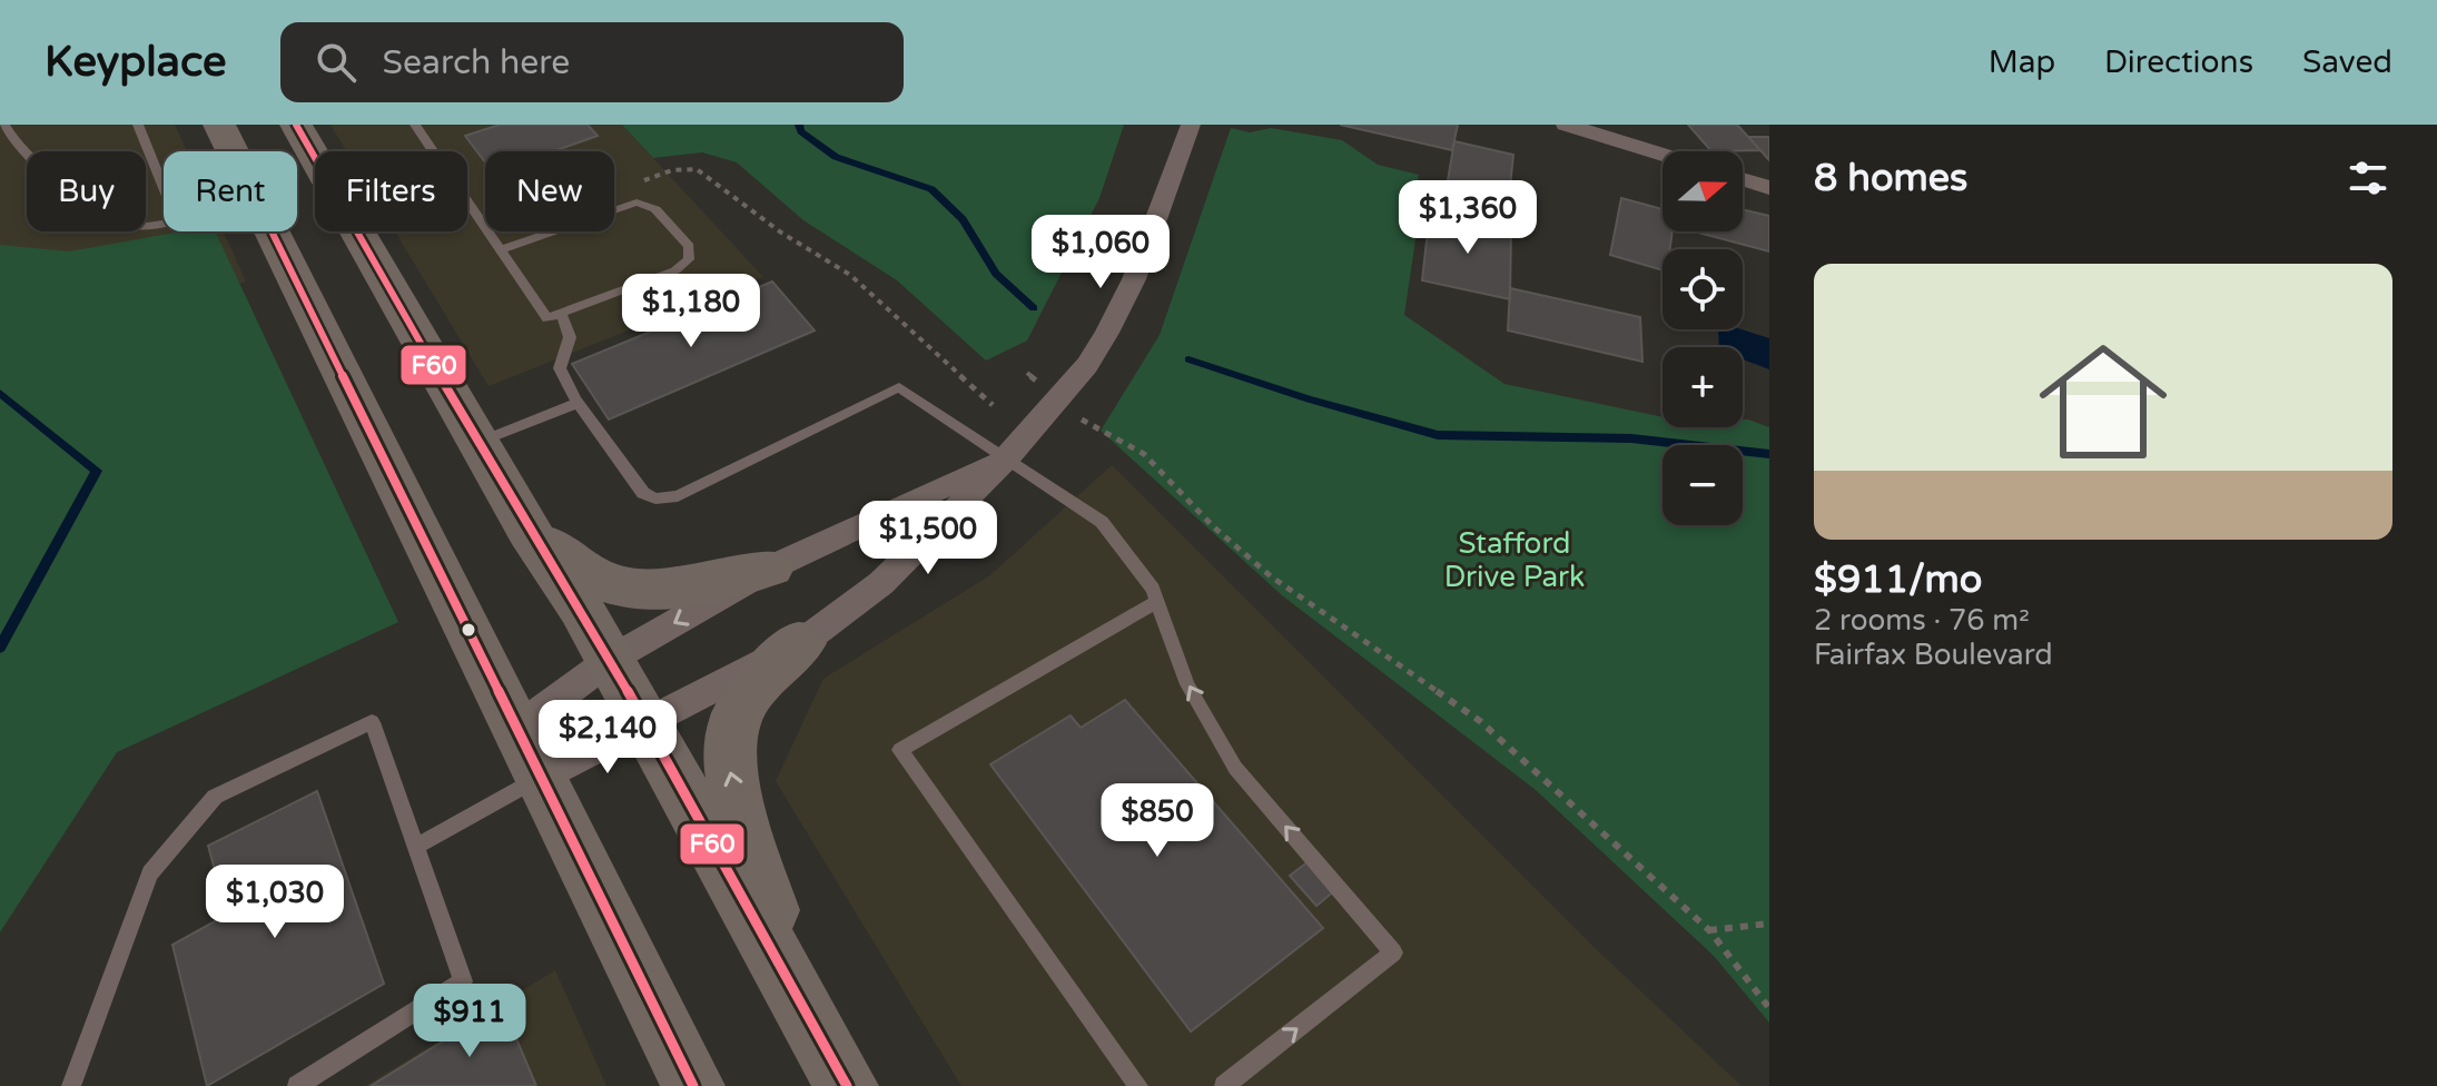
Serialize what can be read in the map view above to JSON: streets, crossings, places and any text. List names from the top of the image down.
{
  "parks": ["Stafford Drive Park"],
  "lines": ["transit line F60"],
  "north": "right",
  "page": {
    "header": "Keyplace",
    "search": "Search here",
    "nav": ["Map", "Directions", "Saved"],
    "heading": "8 homes",
    "map_buttons": ["+", "−"],
    "chip": [
      "Buy",
      "Rent",
      "Filters",
      "New"
    ],
    "price": [
      "$1,360",
      "$1,060",
      "$1,180",
      "$1,500",
      "$2,140",
      "$850",
      "$1,030",
      "$911"
    ],
    "list": [
      {
        "name": "$911/mo",
        "note": "2 rooms · 76 m² · Fairfax Boulevard"
      }
    ]
  }
}
